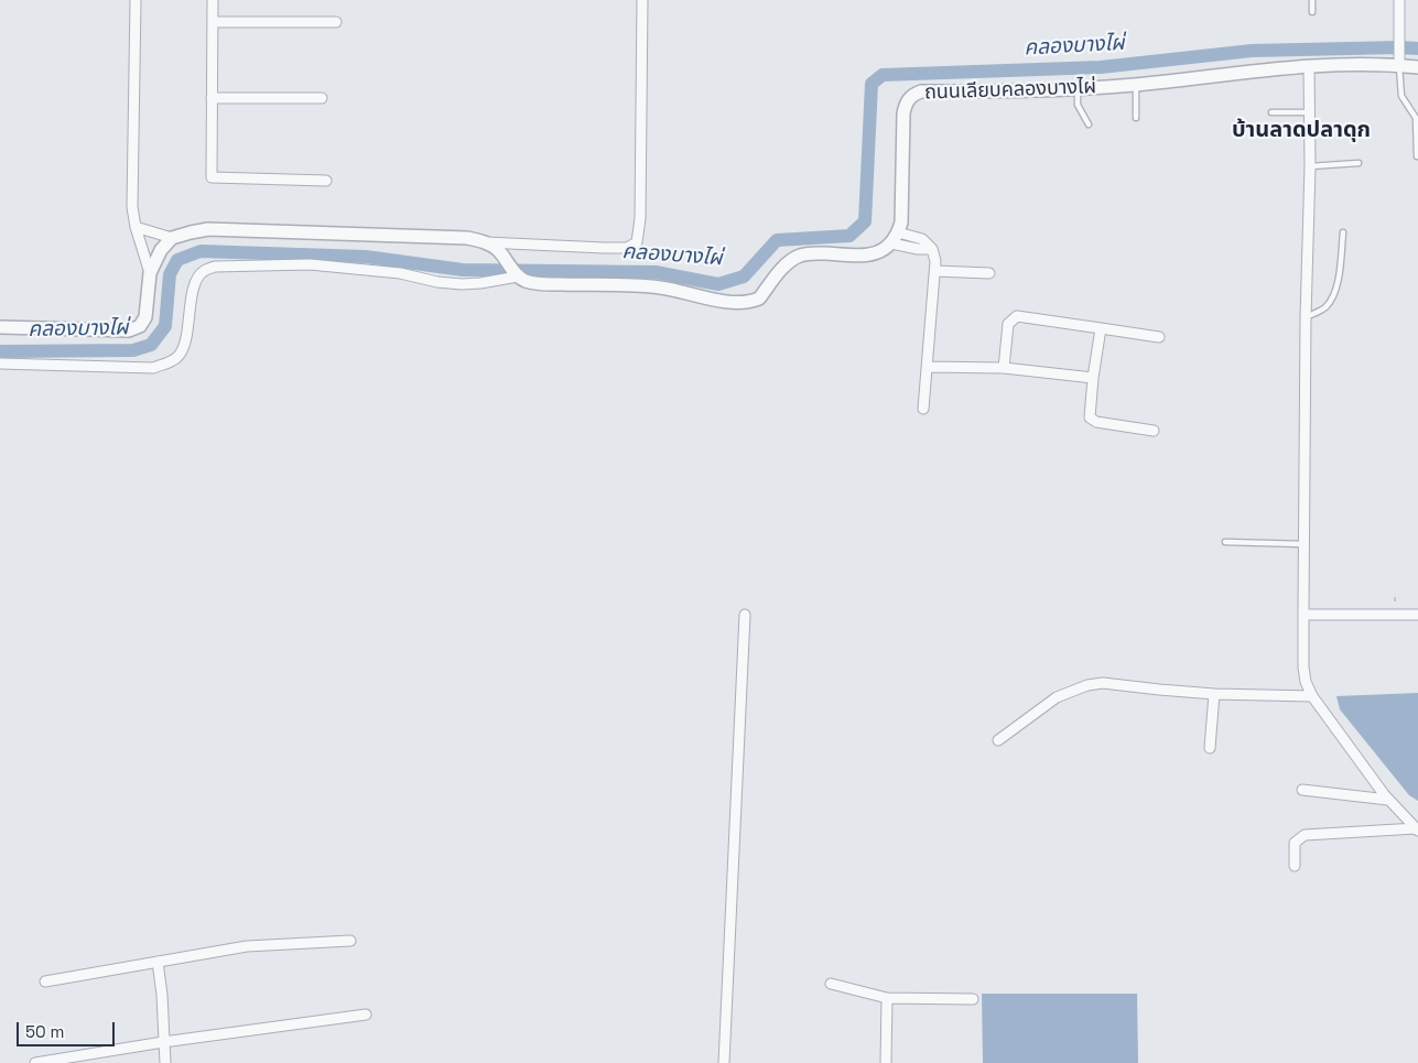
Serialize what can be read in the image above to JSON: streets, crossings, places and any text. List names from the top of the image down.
{
  "streets": {
    "street": ["ถนนเลียบคลองบางไผ่"]
  },
  "districts": ["บ้านลาดปลาดุก"],
  "water": ["คลองบางไผ่"],
  "scale_bar": "50 m"
}
